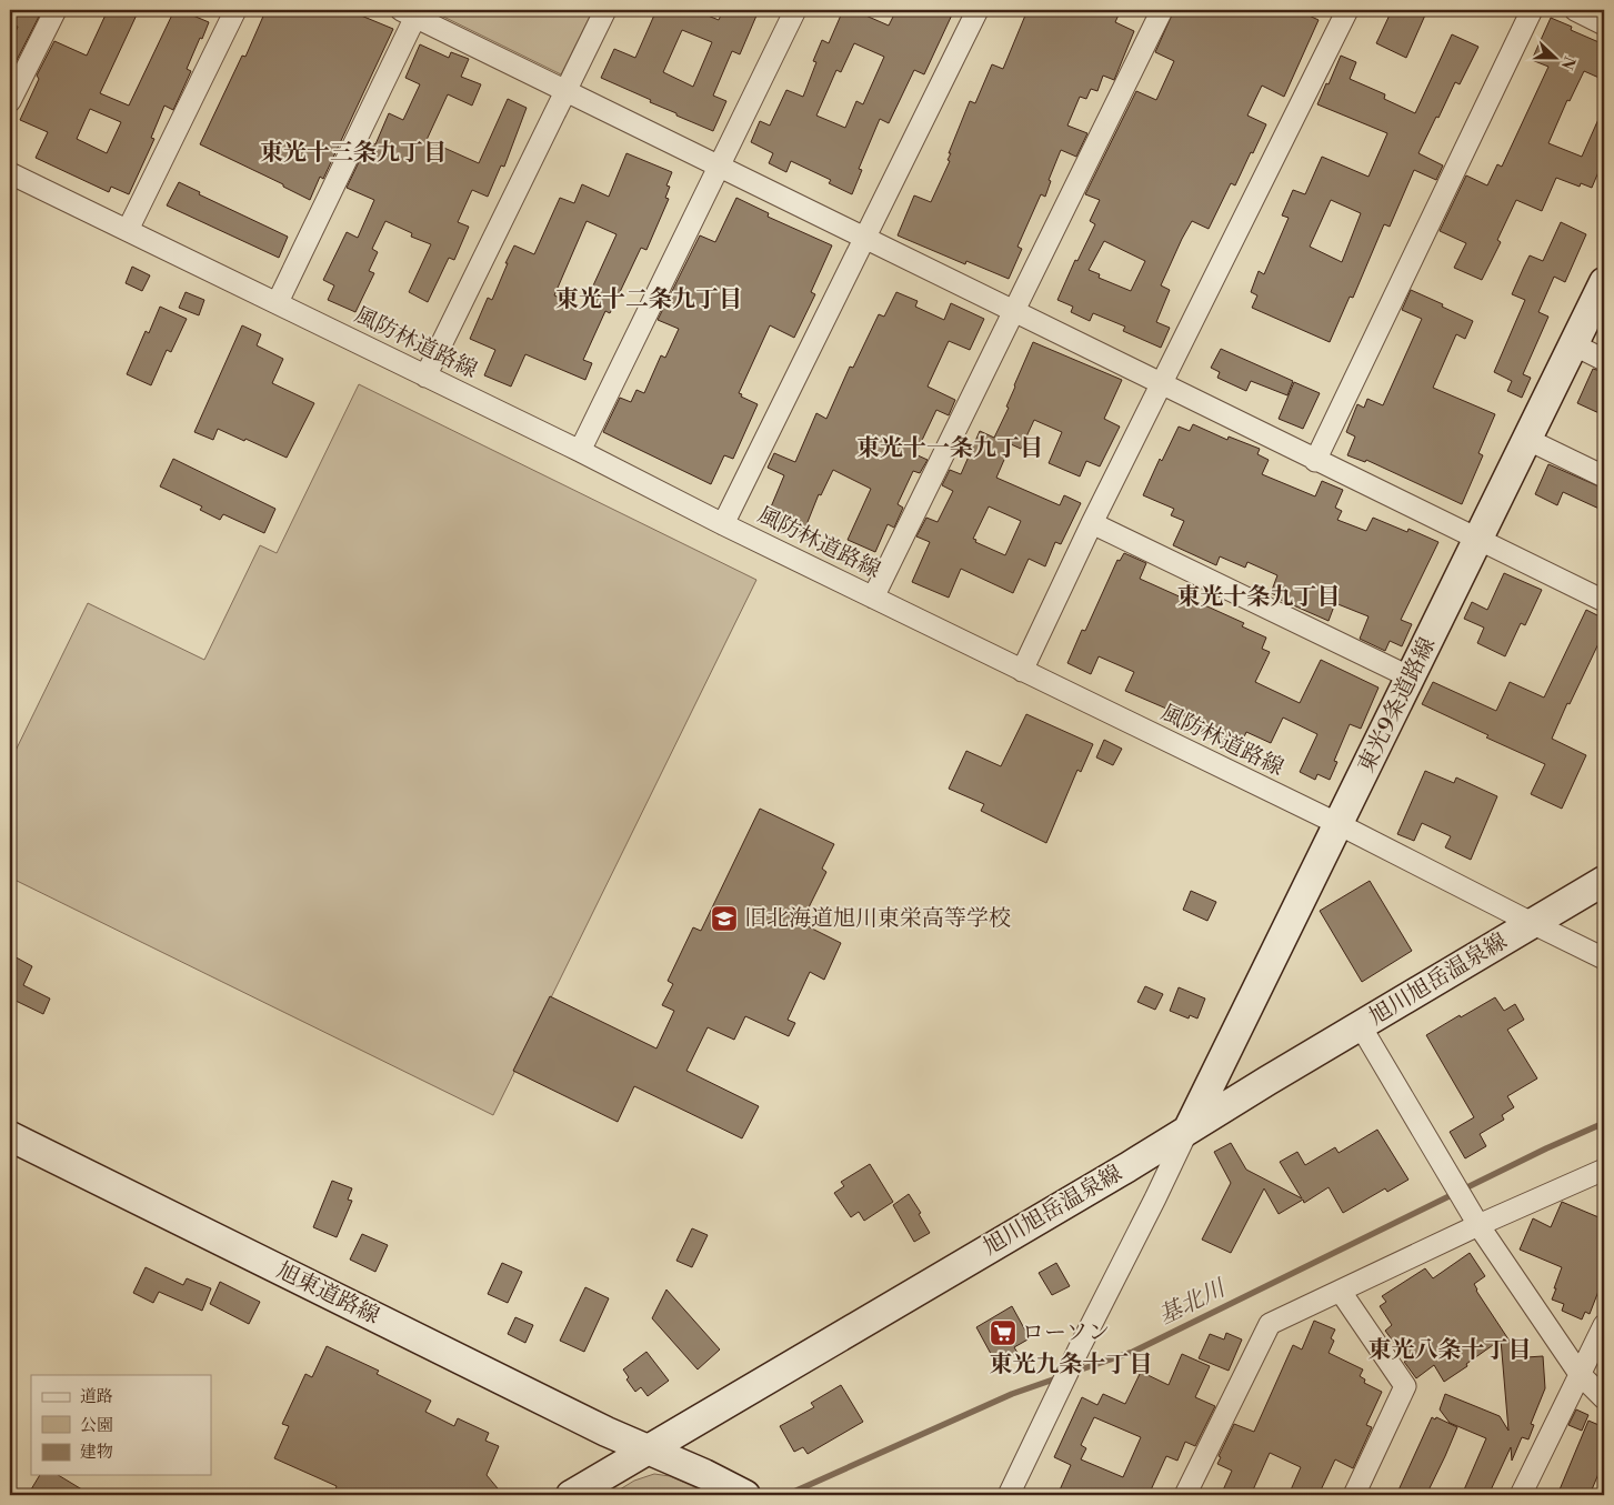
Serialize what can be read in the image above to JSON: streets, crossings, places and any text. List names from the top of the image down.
{
  "streets": {
    "street": [
      "風防林道路線",
      "東光9条道路線",
      "旭川旭岳温泉線",
      "旭東道路線"
    ]
  },
  "crossings": [
    ["風防林道路線", "東光9条道路線"],
    ["風防林道路線", "旭川旭岳温泉線"],
    ["東光9条道路線", "旭川旭岳温泉線"],
    ["旭川旭岳温泉線", "旭東道路線"]
  ],
  "districts": [
    "東光十三条九丁目",
    "東光十二条九丁目",
    "東光十一条九丁目",
    "東光十条九丁目",
    "東光八条十丁目",
    "東光九条十丁目"
  ],
  "water": ["基北川"],
  "places": {
    "school or university": ["旧北海道旭川東栄高等学校"],
    "supermarket": ["ローソン"]
  },
  "legend": ["道路", "公園", "建物"],
  "north": "right"
}
